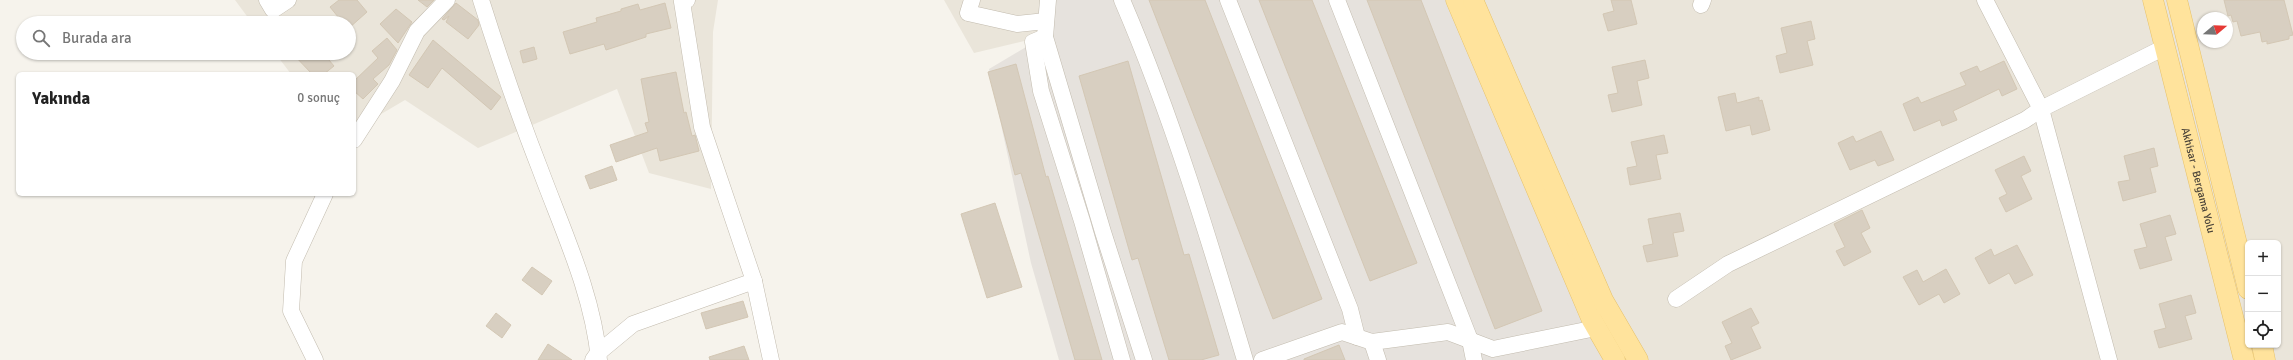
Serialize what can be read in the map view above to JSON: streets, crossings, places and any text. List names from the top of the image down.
{
  "streets": {
    "main road": ["Akhisar - Bergama Yolu"]
  },
  "north": "right",
  "page": {
    "search": "Burada ara",
    "heading": ["Yakında", "0 sonuç"],
    "map_buttons": ["+", "−"]
  }
}
